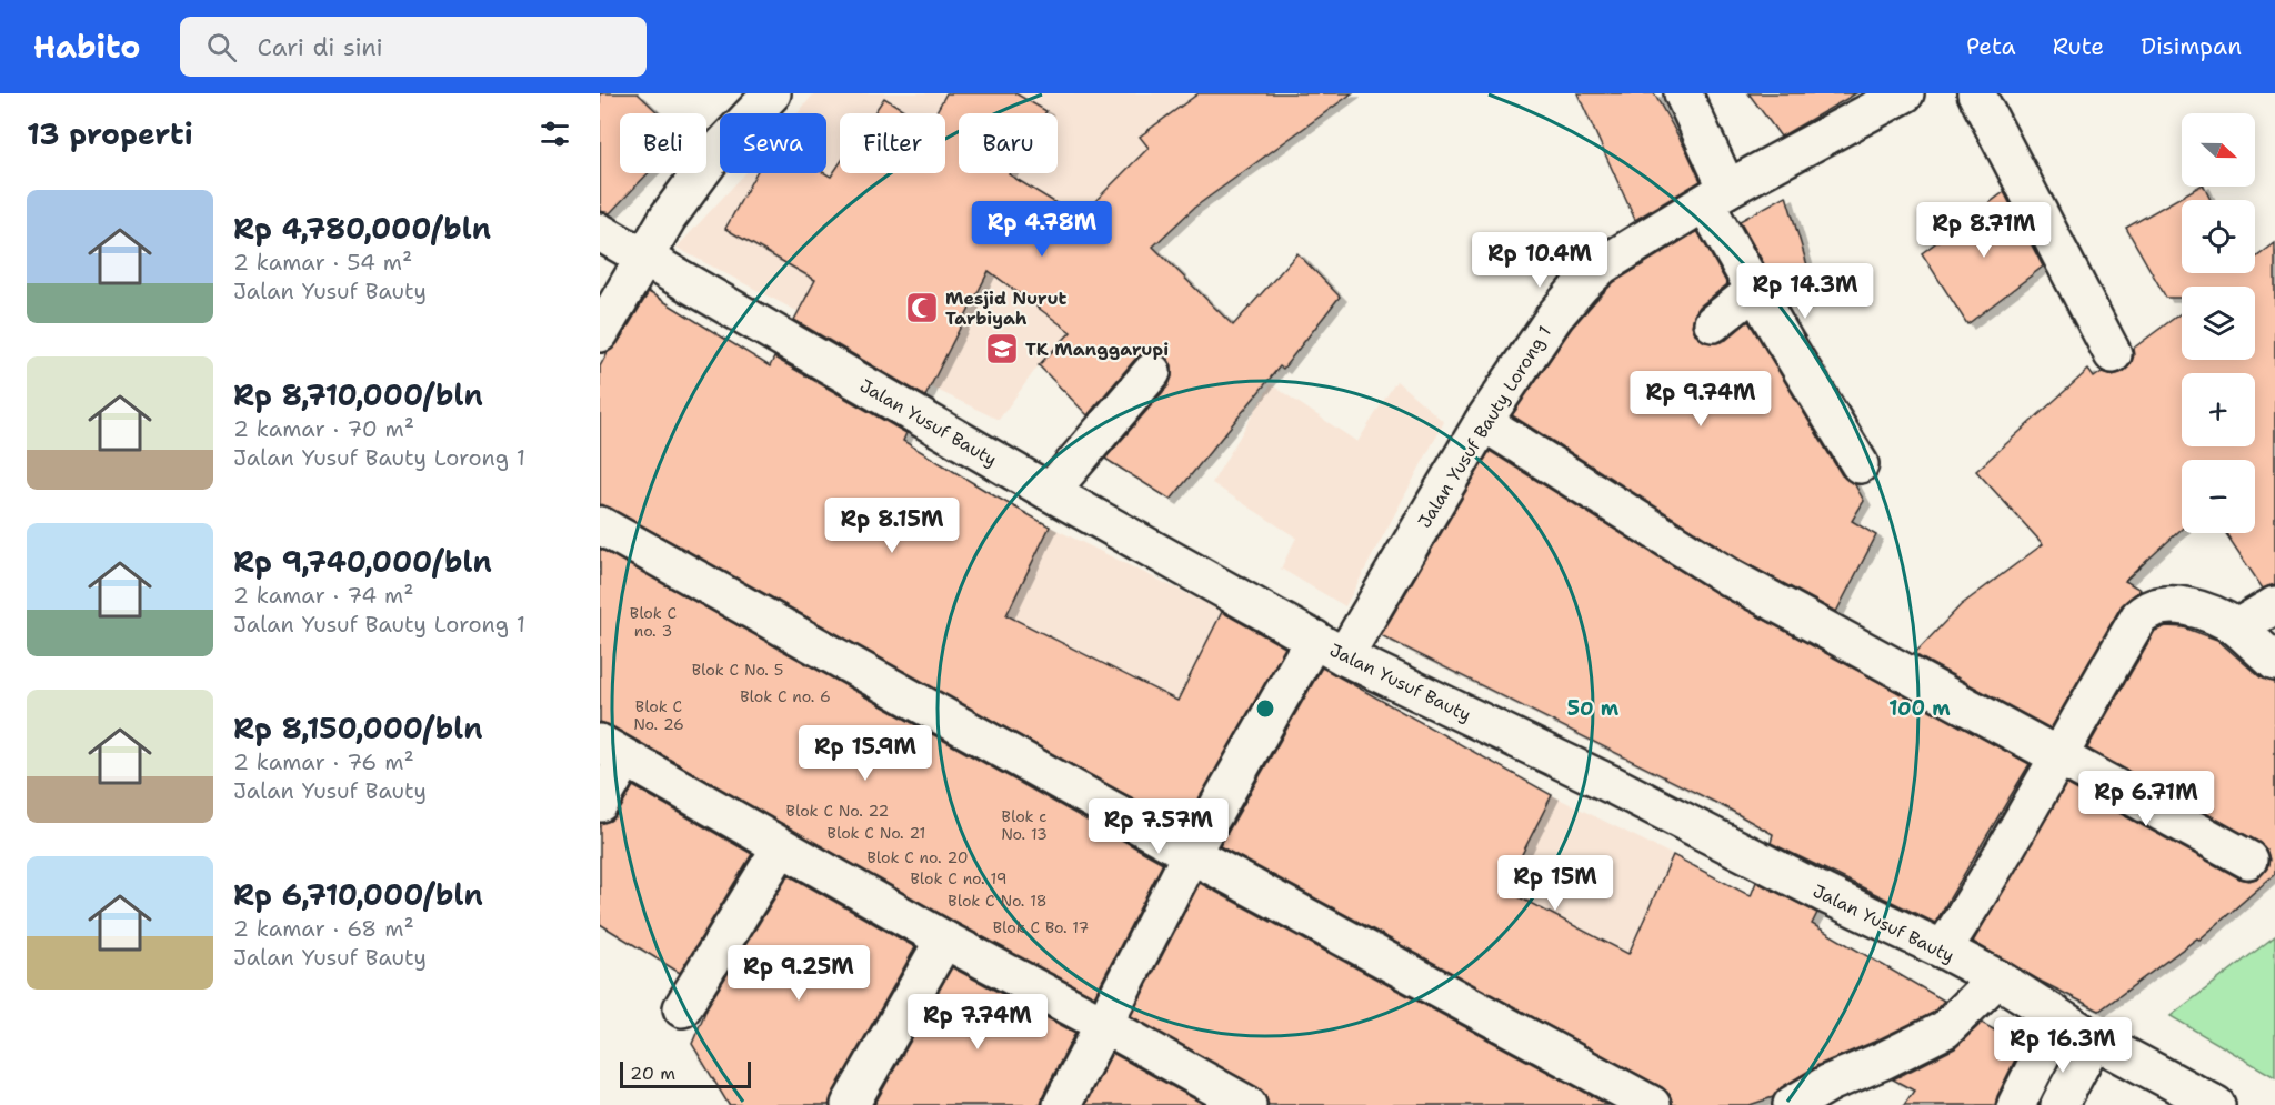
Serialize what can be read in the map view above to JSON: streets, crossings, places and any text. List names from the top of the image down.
{
  "streets": {
    "street": ["Jalan Yusuf Bauty", "Jalan Yusuf Bauty Lorong 1"]
  },
  "crossings": [
    ["Jalan Yusuf Bauty", "Jalan Yusuf Bauty Lorong 1"]
  ],
  "places": {
    "mosque": ["Mesjid Nurut Tarbiyah"],
    "school or university": ["TK Manggarupi"]
  },
  "house_numbers": [
    "Blok C no. 3",
    "Blok C No. 5",
    "Blok C no. 6",
    "Blok C No. 26",
    "Blok C No. 22",
    "Blok c No. 13",
    "Blok C No. 21",
    "Blok C no. 20",
    "Blok C no. 19",
    "Blok C No. 18",
    "Blok C Bo. 17"
  ],
  "scale_bar": "20 m",
  "north": "right",
  "page": {
    "header": "Habito",
    "search": "Cari di sini",
    "nav": ["Peta", "Rute", "Disimpan"],
    "heading": "13 properti",
    "map_buttons": ["+", "−"],
    "chip": [
      "Beli",
      "Sewa",
      "Filter",
      "Baru"
    ],
    "list": [
      {
        "name": "Rp 4,780,000/bln",
        "note": "2 kamar · 54 m² · Jalan Yusuf Bauty"
      },
      {
        "name": "Rp 8,710,000/bln",
        "note": "2 kamar · 70 m² · Jalan Yusuf Bauty Lorong 1"
      },
      {
        "name": "Rp 9,740,000/bln",
        "note": "2 kamar · 74 m² · Jalan Yusuf Bauty Lorong 1"
      },
      {
        "name": "Rp 8,150,000/bln",
        "note": "2 kamar · 76 m² · Jalan Yusuf Bauty"
      },
      {
        "name": "Rp 6,710,000/bln",
        "note": "2 kamar · 68 m² · Jalan Yusuf Bauty"
      }
    ],
    "price": [
      "Rp 4.78M",
      "Rp 8.71M",
      "Rp 10.4M",
      "Rp 14.3M",
      "Rp 9.74M",
      "Rp 8.15M",
      "Rp 15.9M",
      "Rp 6.71M",
      "Rp 7.57M",
      "Rp 15M",
      "Rp 9.25M",
      "Rp 7.74M",
      "Rp 16.3M"
    ],
    "scale": "20 m"
  },
  "rings": ["50 m", "100 m"]
}
